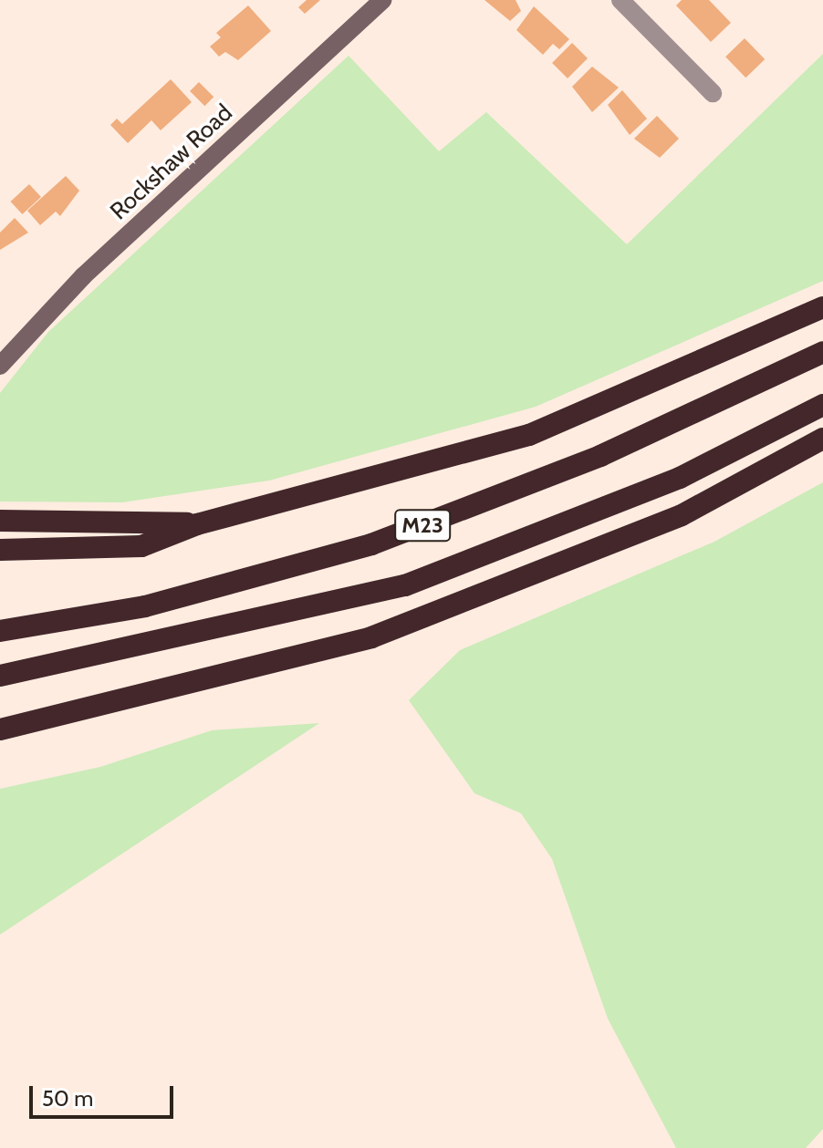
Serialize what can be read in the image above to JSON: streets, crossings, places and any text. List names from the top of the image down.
{
  "streets": {
    "highway": ["M23"],
    "street": ["Rockshaw Road"]
  },
  "scale_bar": "50 m"
}
